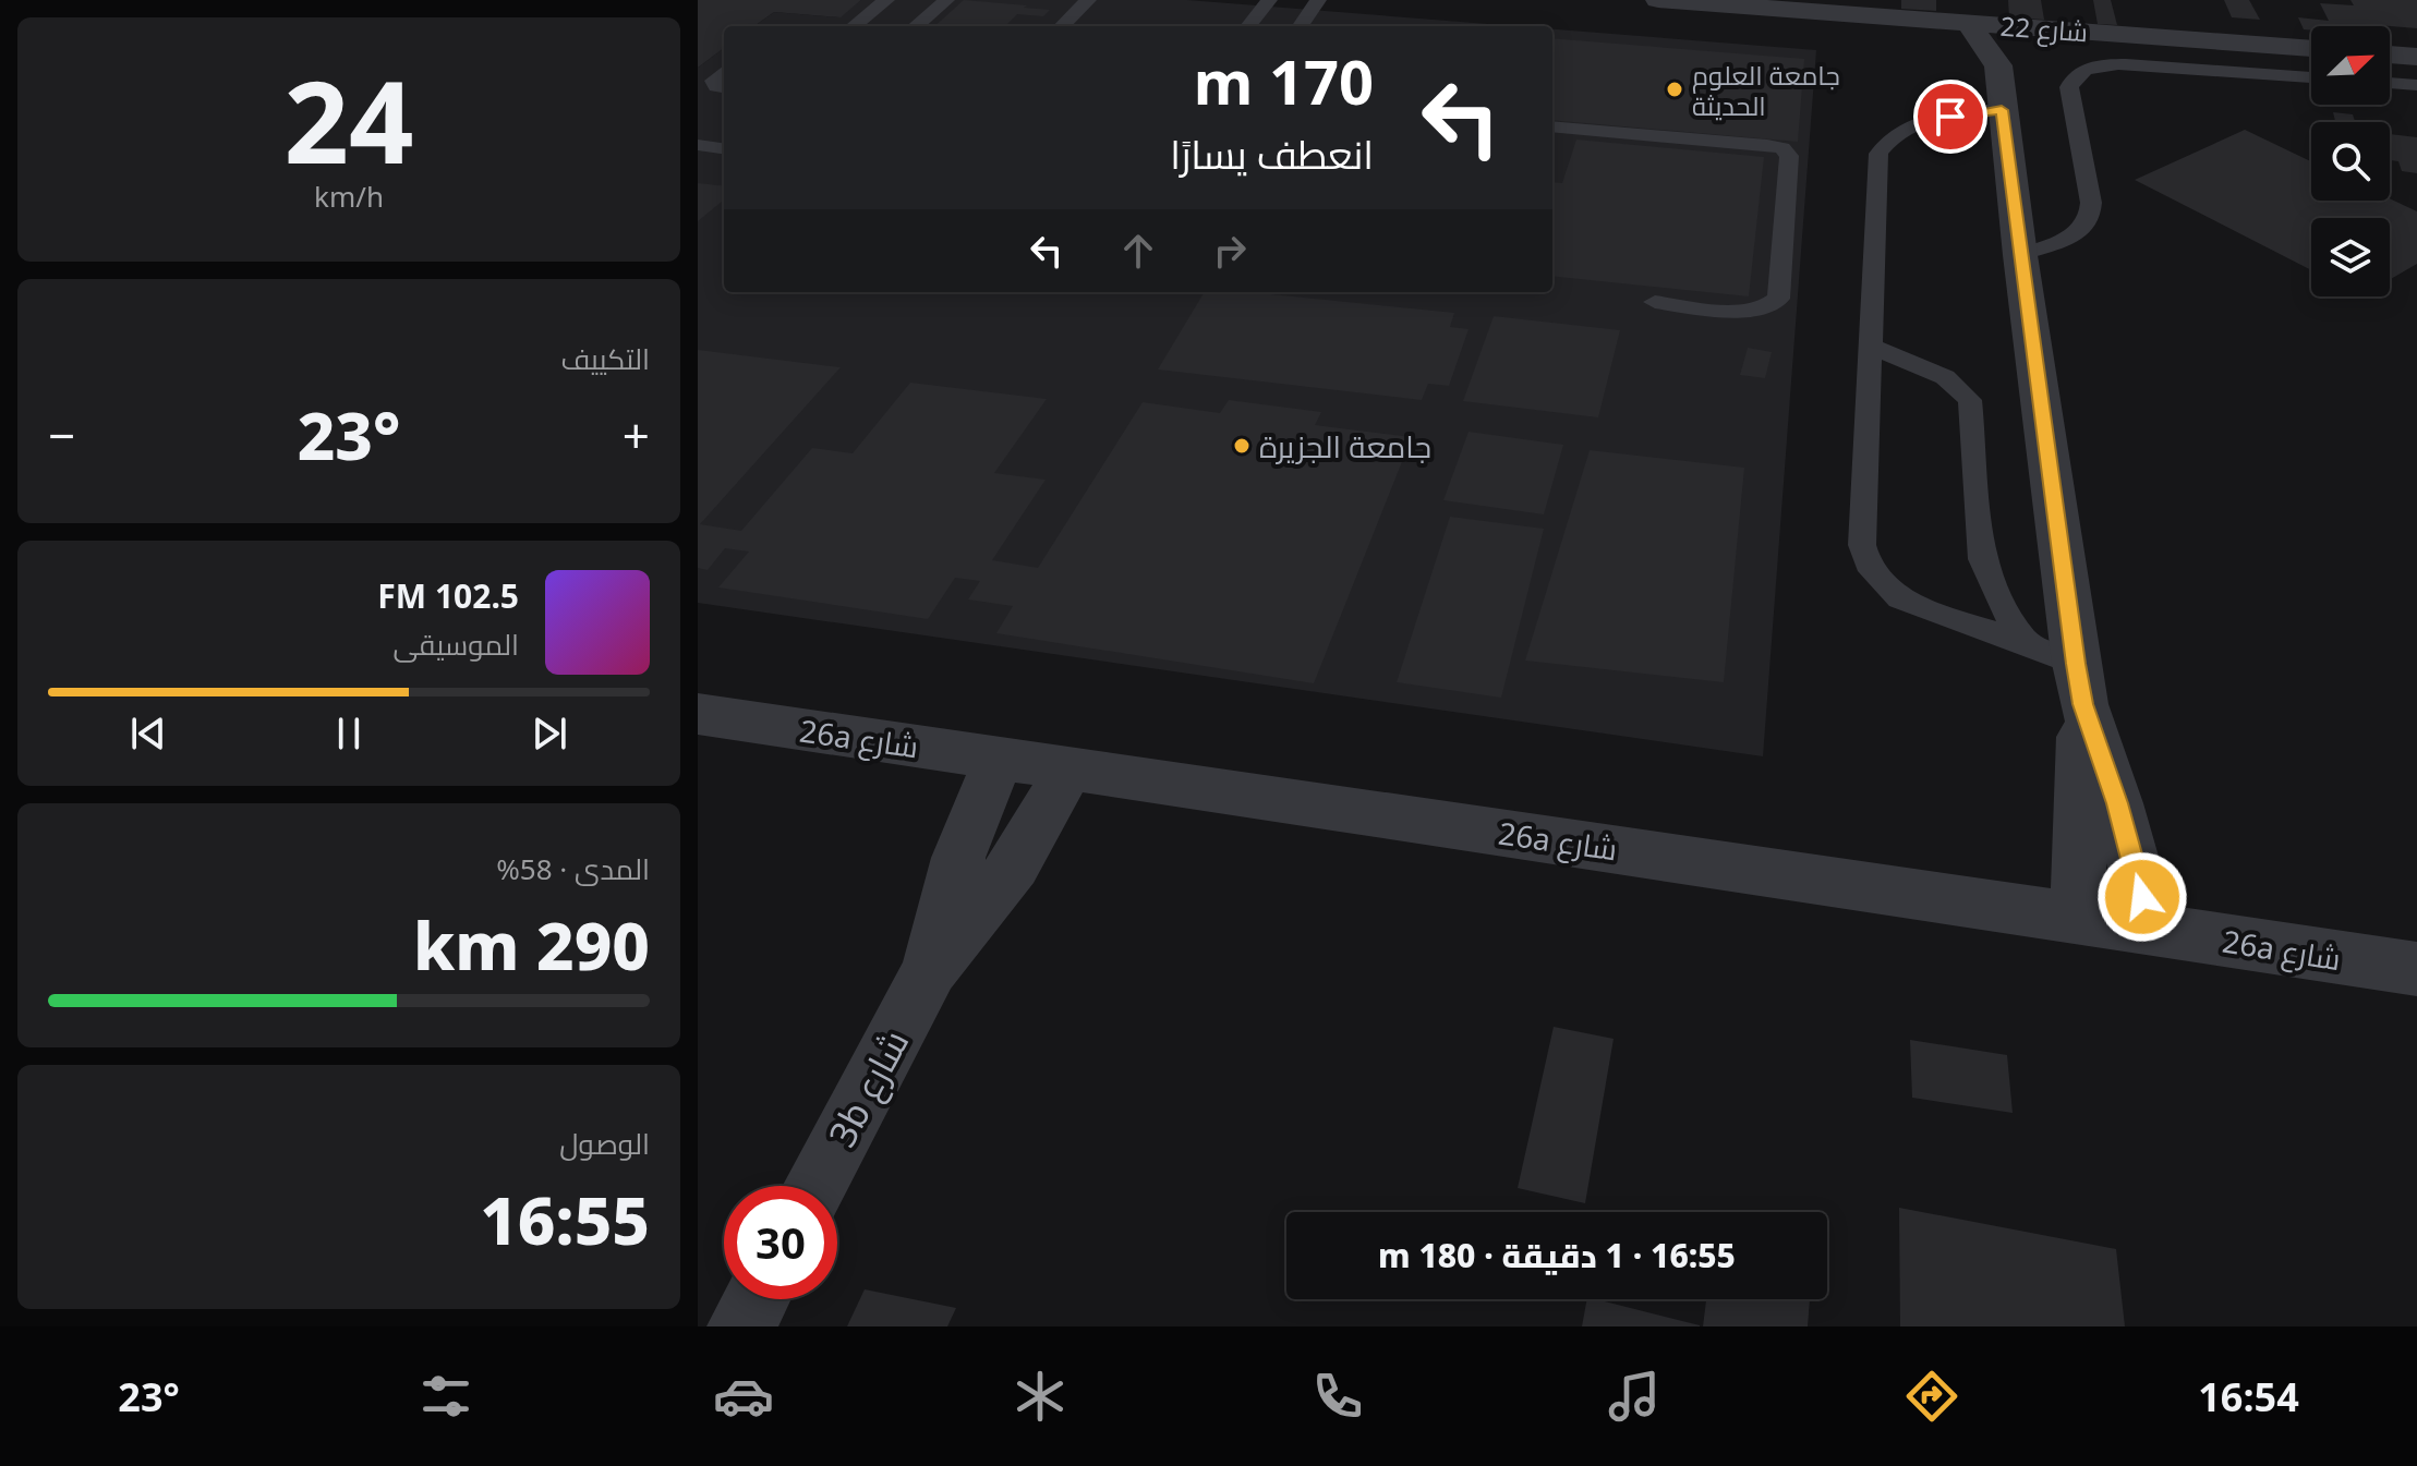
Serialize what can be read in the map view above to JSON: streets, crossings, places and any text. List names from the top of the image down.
{
  "streets": {
    "street": ["شارع 22", "26a شارع", "3b شارع"]
  },
  "crossings": [
    ["26a شارع", "3b شارع"]
  ],
  "places": ["جامعة العلوم الحديثة", "جامعة الجزيرة"],
  "north": "top right",
  "page": {
    "tile": [
      ["24", "km/h"],
      "التكييف",
      ["المدى · 58%", "290 km"],
      ["الوصول", "16:55"]
    ],
    "turn": ["170 m", "انعطف يسارًا"],
    "heat": ["−", "23°", "+"],
    "song": ["102.5 FM", "الموسيقى"],
    "limit": "30",
    "trip": "16:55 · 1 دقيقة · 180 m",
    "tabs": ["16:54", "23°"]
  }
}
